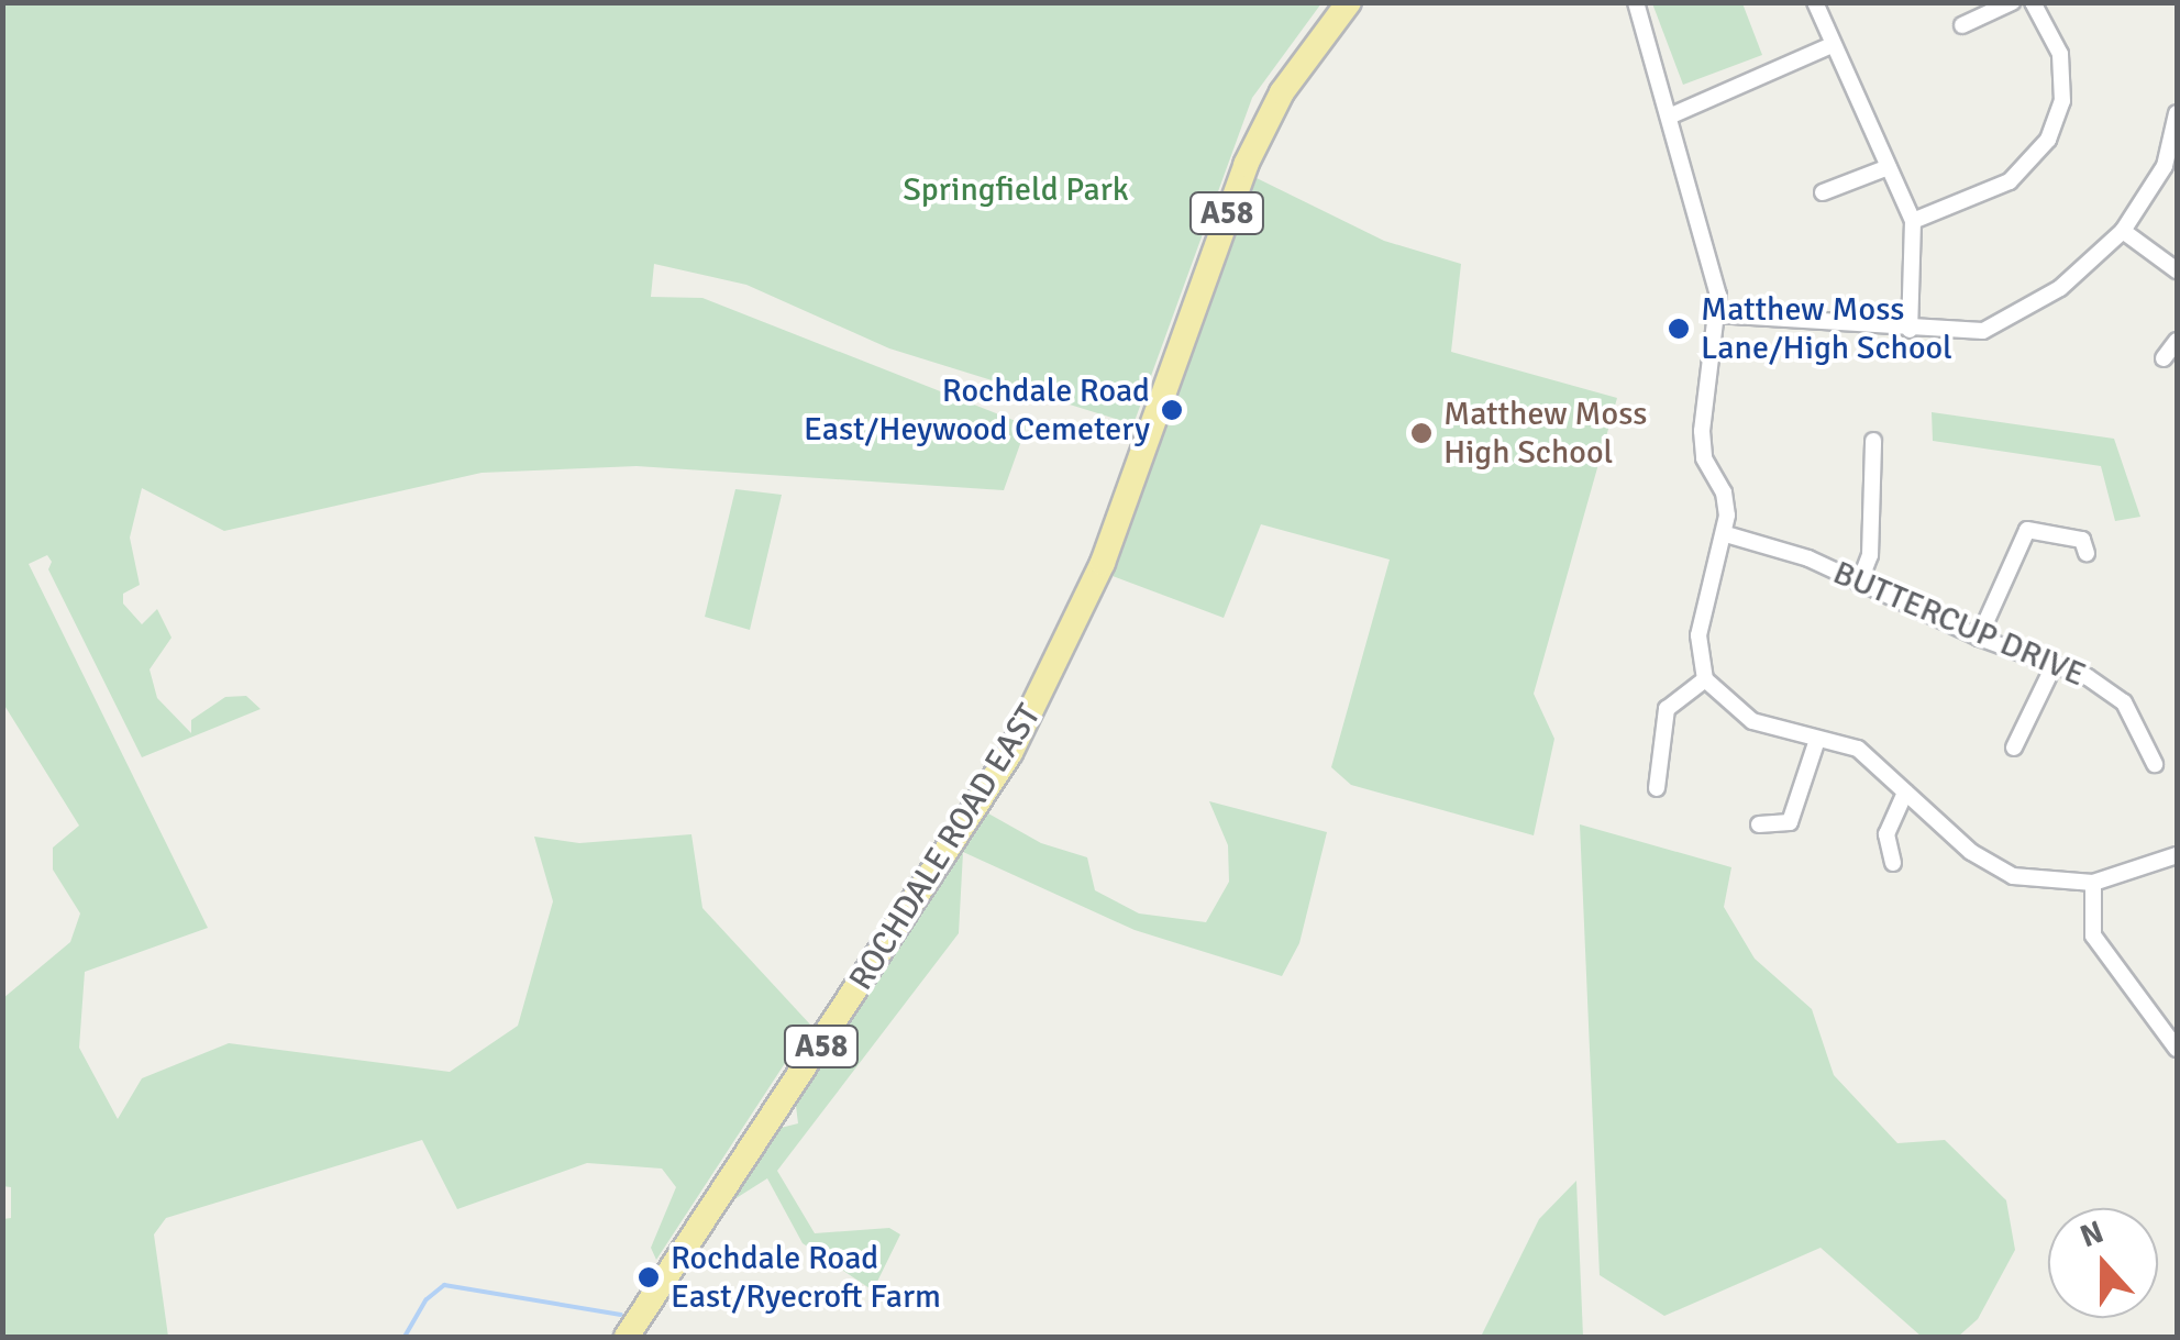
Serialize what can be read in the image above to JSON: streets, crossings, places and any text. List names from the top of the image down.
{
  "streets": {
    "highway": ["A58", "ROCHDALE ROAD EAST"],
    "street": ["BUTTERCUP DRIVE"]
  },
  "parks": ["Springfield Park"],
  "places": [
    "Matthew Moss Lane/High School",
    "Rochdale Road East/Heywood Cemetery",
    "Matthew Moss High School",
    "Rochdale Road East/Ryecroft Farm"
  ],
  "north": "top"
}
